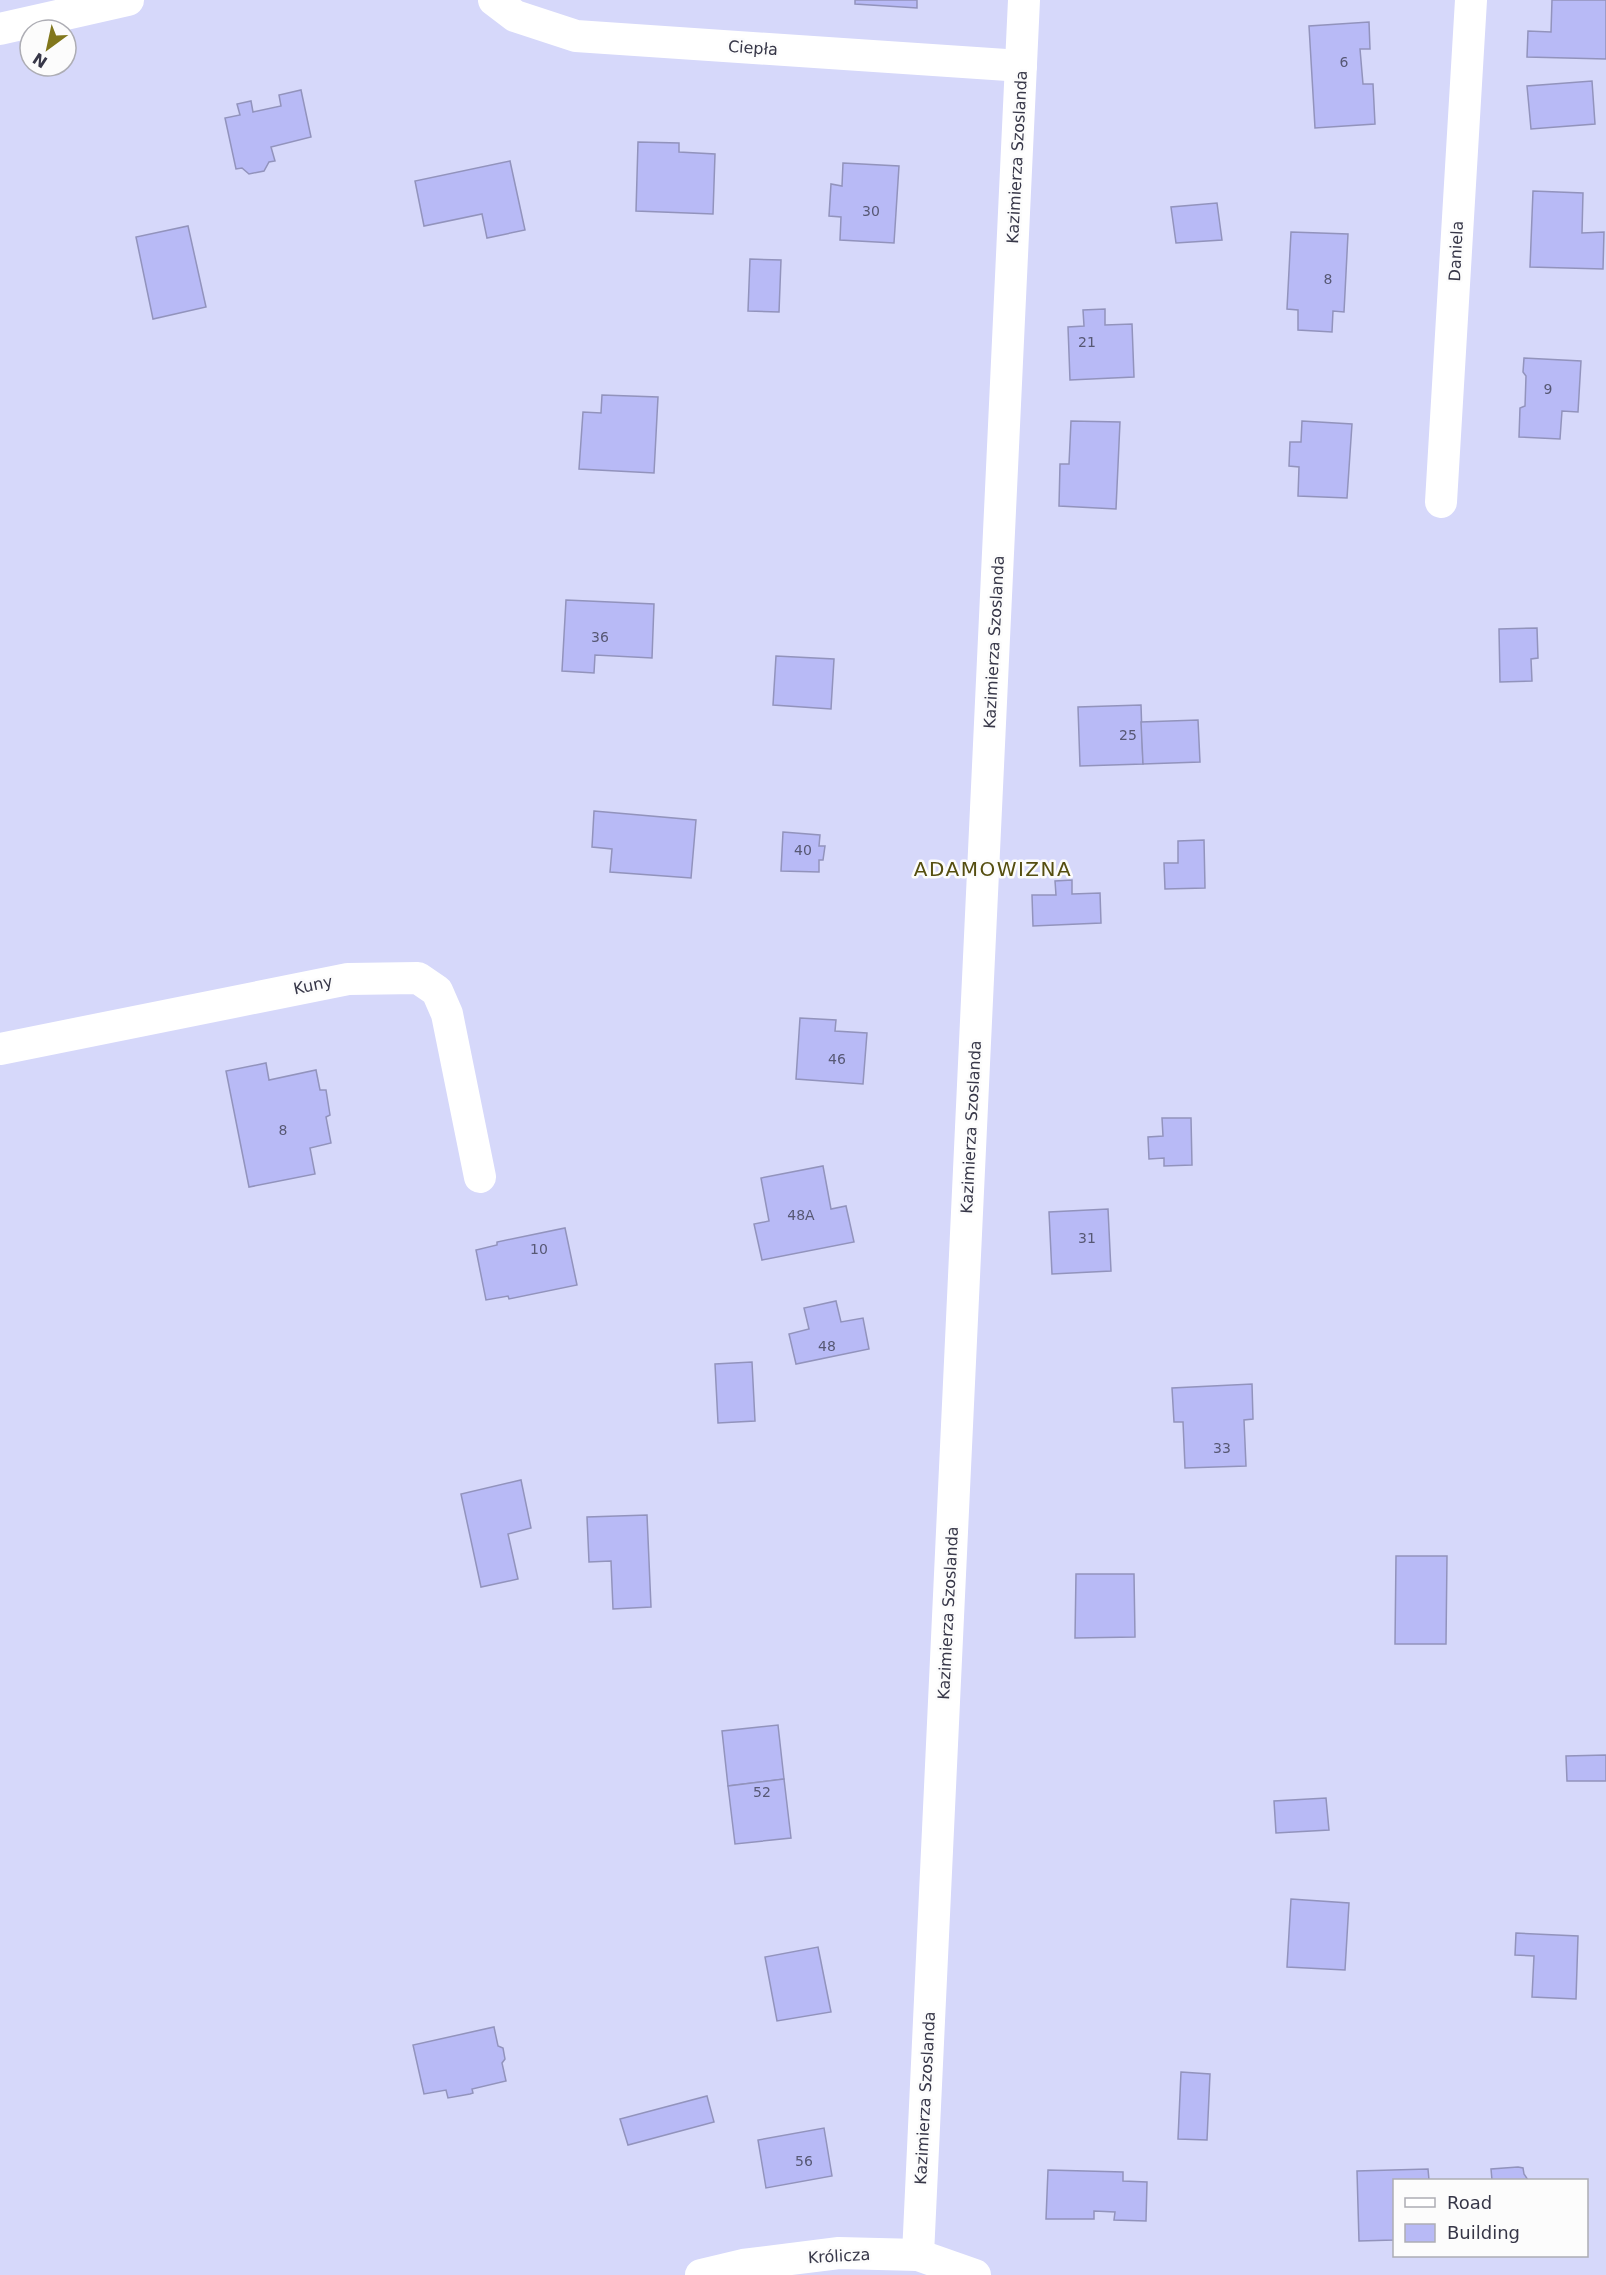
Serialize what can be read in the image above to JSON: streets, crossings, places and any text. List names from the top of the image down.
{
  "streets": {
    "street": [
      "Ciepła",
      "Kazimierza Szoslanda",
      "Daniela",
      "Kuny",
      "Królicza"
    ]
  },
  "crossings": [
    ["Ciepła", "Kazimierza Szoslanda"],
    ["Kazimierza Szoslanda", "Królicza"]
  ],
  "districts": ["ADAMOWIZNA"],
  "house_numbers": [
    "6",
    "30",
    "8",
    "21",
    "9",
    "36",
    "25",
    "40",
    "46",
    "8",
    "48A",
    "31",
    "10",
    "48",
    "33",
    "52",
    "56"
  ],
  "legend": ["Road", "Building"],
  "north": "bottom left"
}
